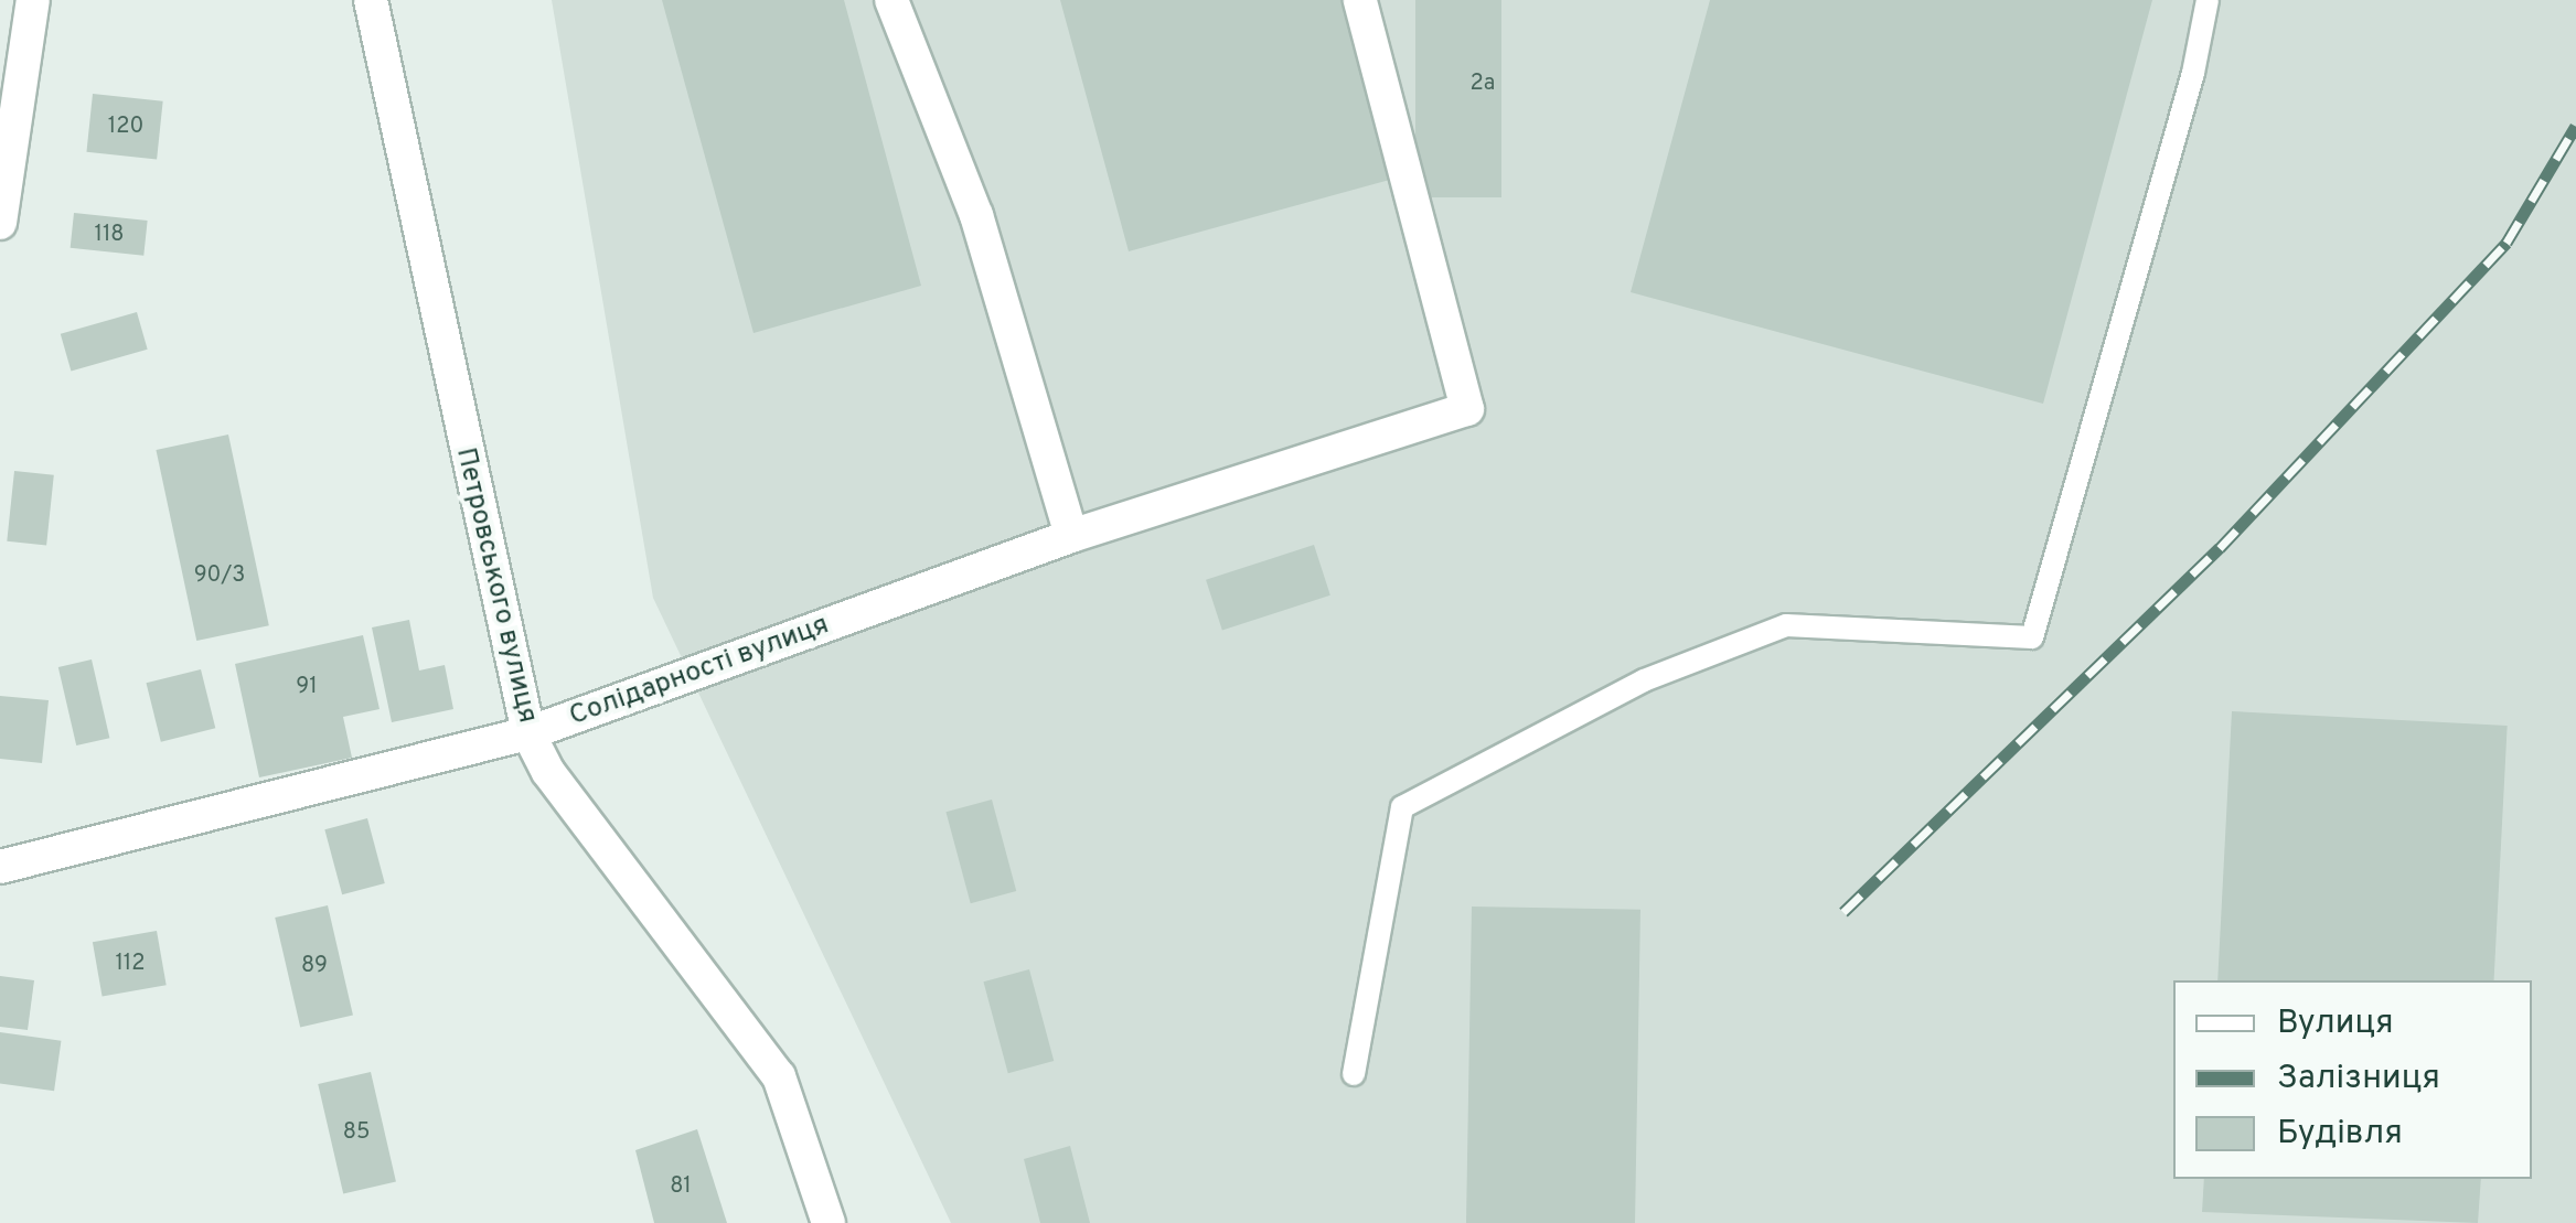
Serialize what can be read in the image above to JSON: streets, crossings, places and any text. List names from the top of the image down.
{
  "streets": {
    "street": ["Петровського вулиця", "Солідарності вулиця"]
  },
  "crossings": [
    ["Петровського вулиця", "Солідарності вулиця"]
  ],
  "house_numbers": [
    "2а",
    "120",
    "118",
    "90/3",
    "91",
    "112",
    "89",
    "85",
    "81"
  ],
  "legend": ["Вулиця", "Залізниця", "Будівля"]
}
